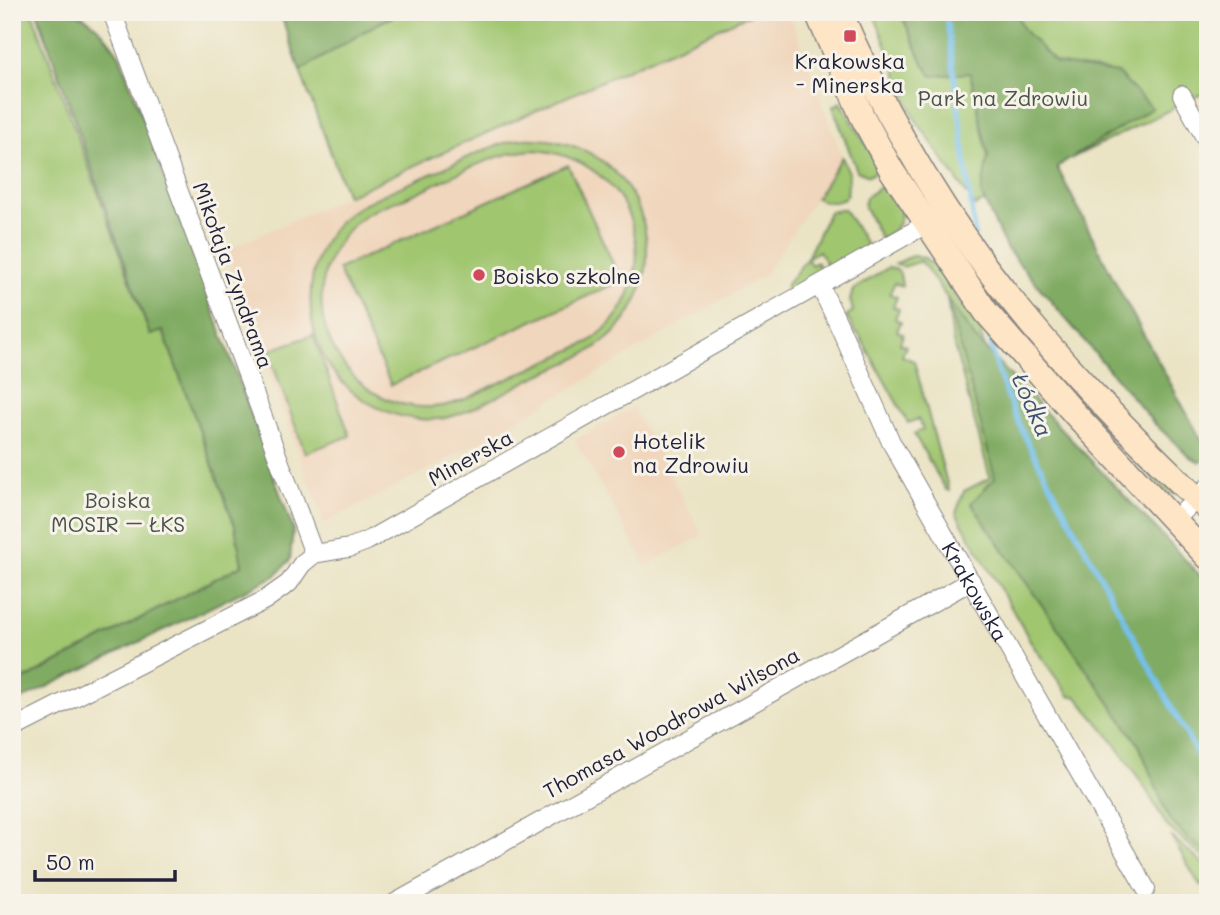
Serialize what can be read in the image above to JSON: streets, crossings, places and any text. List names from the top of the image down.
{
  "streets": {
    "street": [
      "Mikołaja Zyndrama",
      "Minerska",
      "Krakowska",
      "Thomasa Woodrowa Wilsona"
    ]
  },
  "crossings": [
    ["Mikołaja Zyndrama", "Minerska"],
    ["Minerska", "Krakowska"],
    ["Krakowska", "Thomasa Woodrowa Wilsona"]
  ],
  "water": ["Łódka"],
  "parks": ["Park na Zdrowiu", "Boiska MOSIR – ŁKS"],
  "places": {
    "transit": ["Krakowska - Minerska"],
    "other": ["Boisko szkolne", "Hotelik na Zdrowiu"]
  },
  "scale_bar": "50 m"
}
